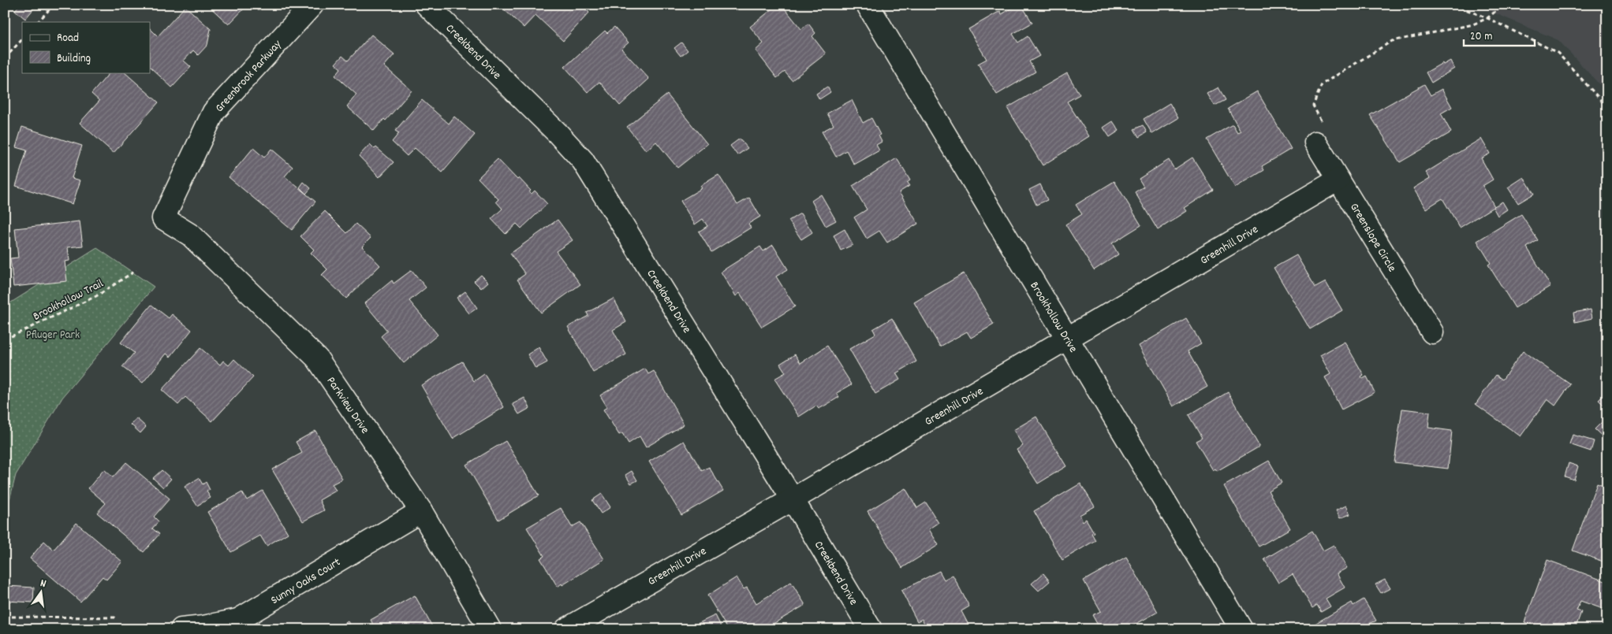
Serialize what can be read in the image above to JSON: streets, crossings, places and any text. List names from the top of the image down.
{
  "streets": {
    "street": [
      "Creekbend Drive",
      "Greenbrook Parkway",
      "Greenslope Circle",
      "Greenhill Drive",
      "Brookhollow Drive",
      "Parkview Drive",
      "Sunny Oaks Court"
    ],
    "path": ["Brookhollow Trail"]
  },
  "crossings": [
    ["Creekbend Drive", "Greenhill Drive"],
    ["Greenbrook Parkway", "Parkview Drive"],
    ["Greenslope Circle", "Greenhill Drive"],
    ["Greenhill Drive", "Brookhollow Drive"],
    ["Parkview Drive", "Sunny Oaks Court"]
  ],
  "parks": ["Pfluger Park"],
  "legend": ["Road", "Building"],
  "scale_bar": "20 m",
  "north": "top"
}
